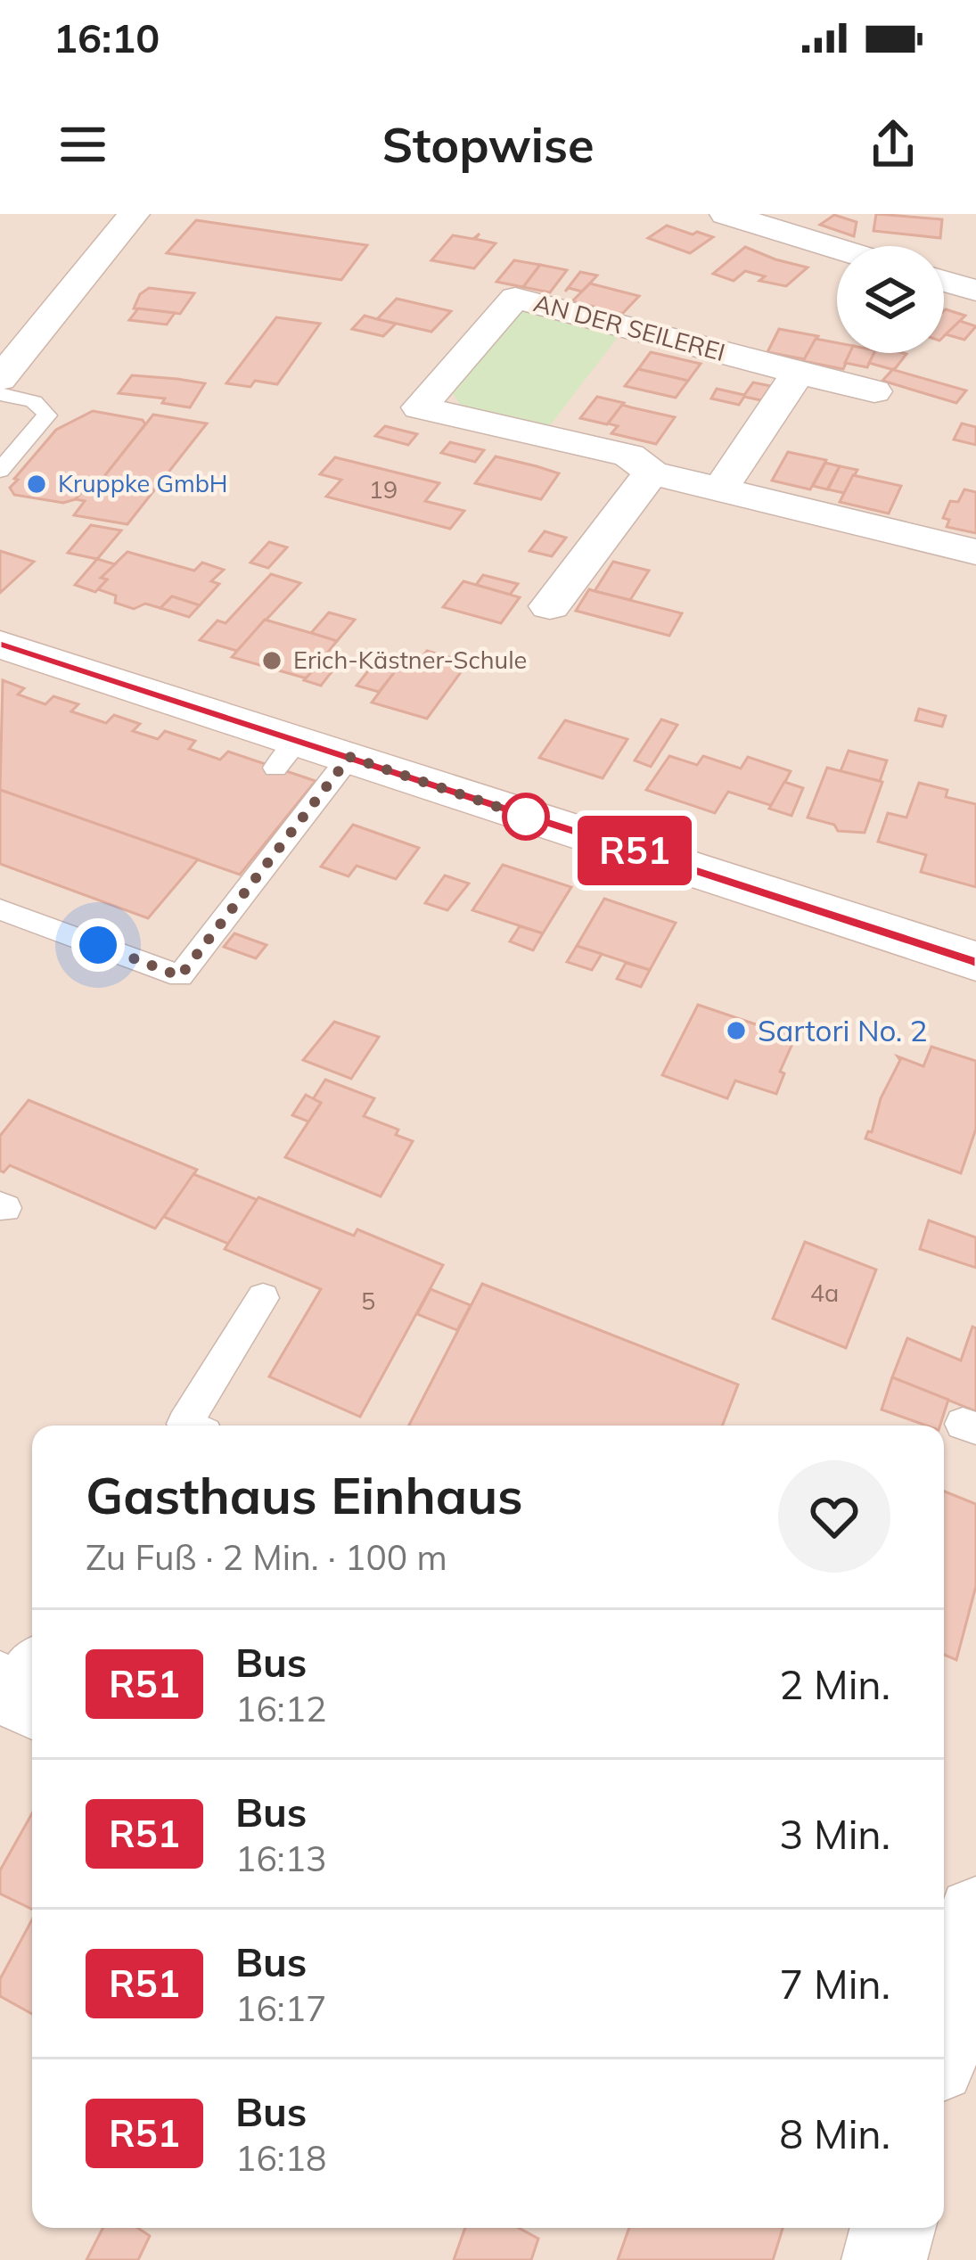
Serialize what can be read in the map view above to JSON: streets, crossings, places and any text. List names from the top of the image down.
{
  "streets": {
    "street": ["AN DER SEILEREI"]
  },
  "places": ["Kruppke GmbH", "Erich-Kästner-Schule", "Sartori No. 2"],
  "lines": ["bus line R51"],
  "house_numbers": ["19", "4a", "5"],
  "page": {
    "status": "16:10",
    "header": "Stopwise",
    "on_map": "R51",
    "heading": ["Gasthaus Einhaus", "Zu Fuß · 2 Min. · 100 m"],
    "list": [
      {
        "mark": "R51",
        "name": "Bus",
        "note": "16:12",
        "value": "2 Min."
      },
      {
        "mark": "R51",
        "name": "Bus",
        "note": "16:13",
        "value": "3 Min."
      },
      {
        "mark": "R51",
        "name": "Bus",
        "note": "16:17",
        "value": "7 Min."
      },
      {
        "mark": "R51",
        "name": "Bus",
        "note": "16:18",
        "value": "8 Min."
      }
    ]
  }
}
